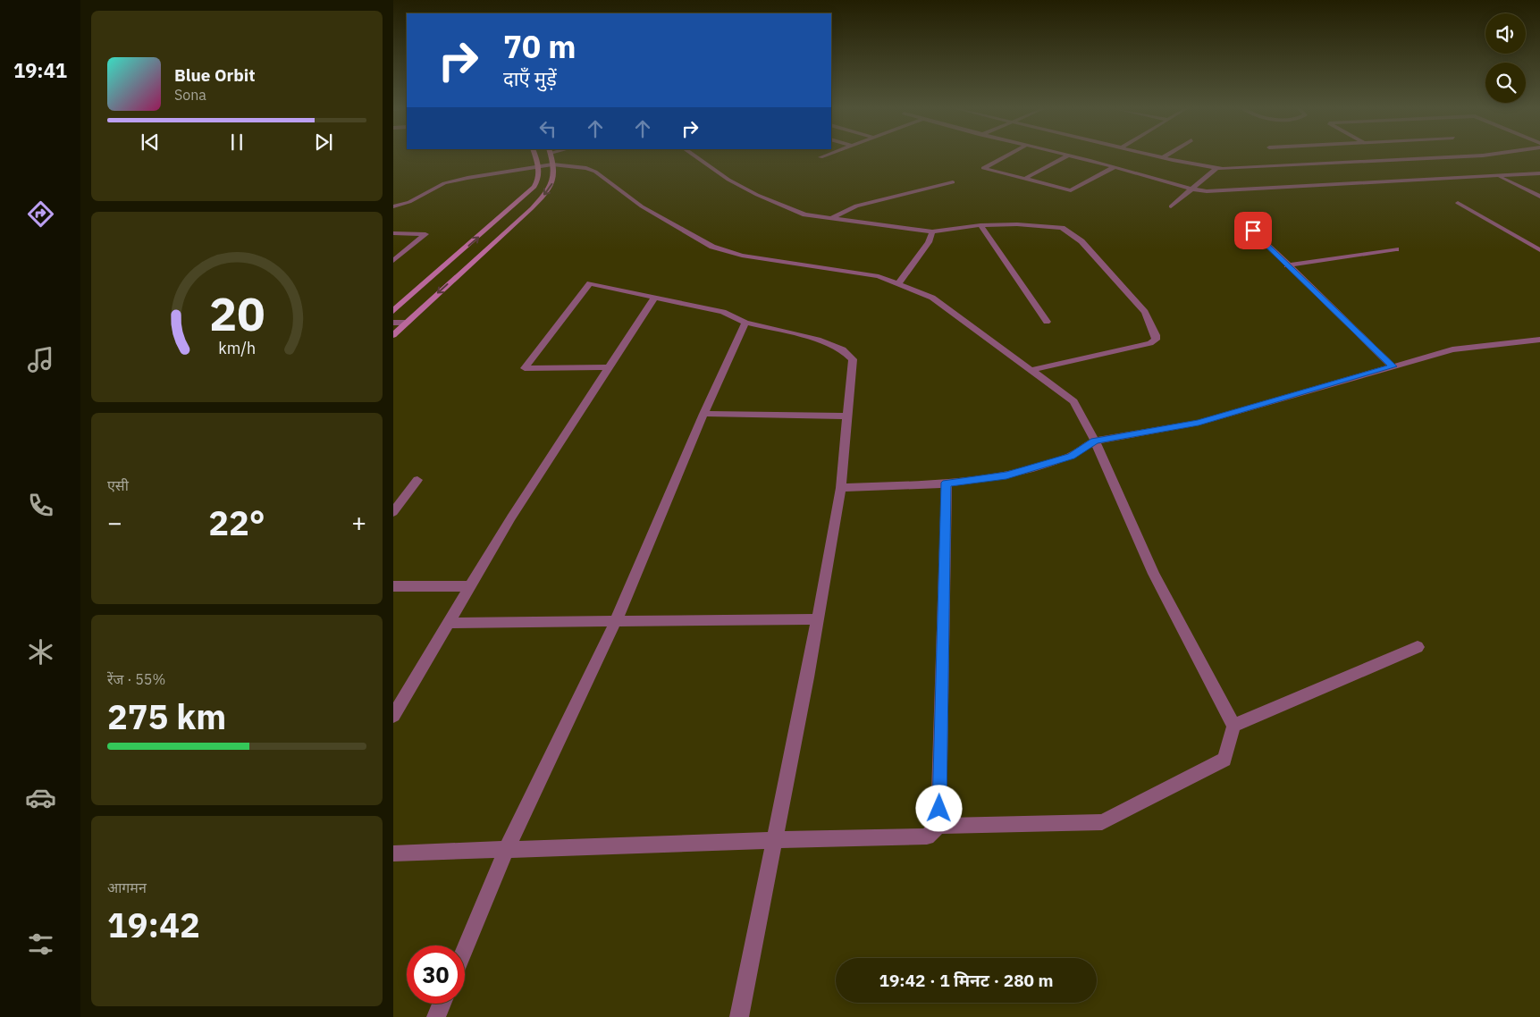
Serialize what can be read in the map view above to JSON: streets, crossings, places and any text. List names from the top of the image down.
{
  "page": {
    "tabs": "19:41",
    "turn": ["70 m", "दाएँ मुड़ें"],
    "song": ["Blue Orbit", "Sona"],
    "tile": [
      "एसी",
      ["रेंज · 55%", "275 km"],
      ["आगमन", "19:42"]
    ],
    "heat": ["−", "22°", "+"],
    "limit": "30",
    "trip": "19:42 · 1 मिनट · 280 m",
    "gauge": ["20", "km/h"]
  }
}
